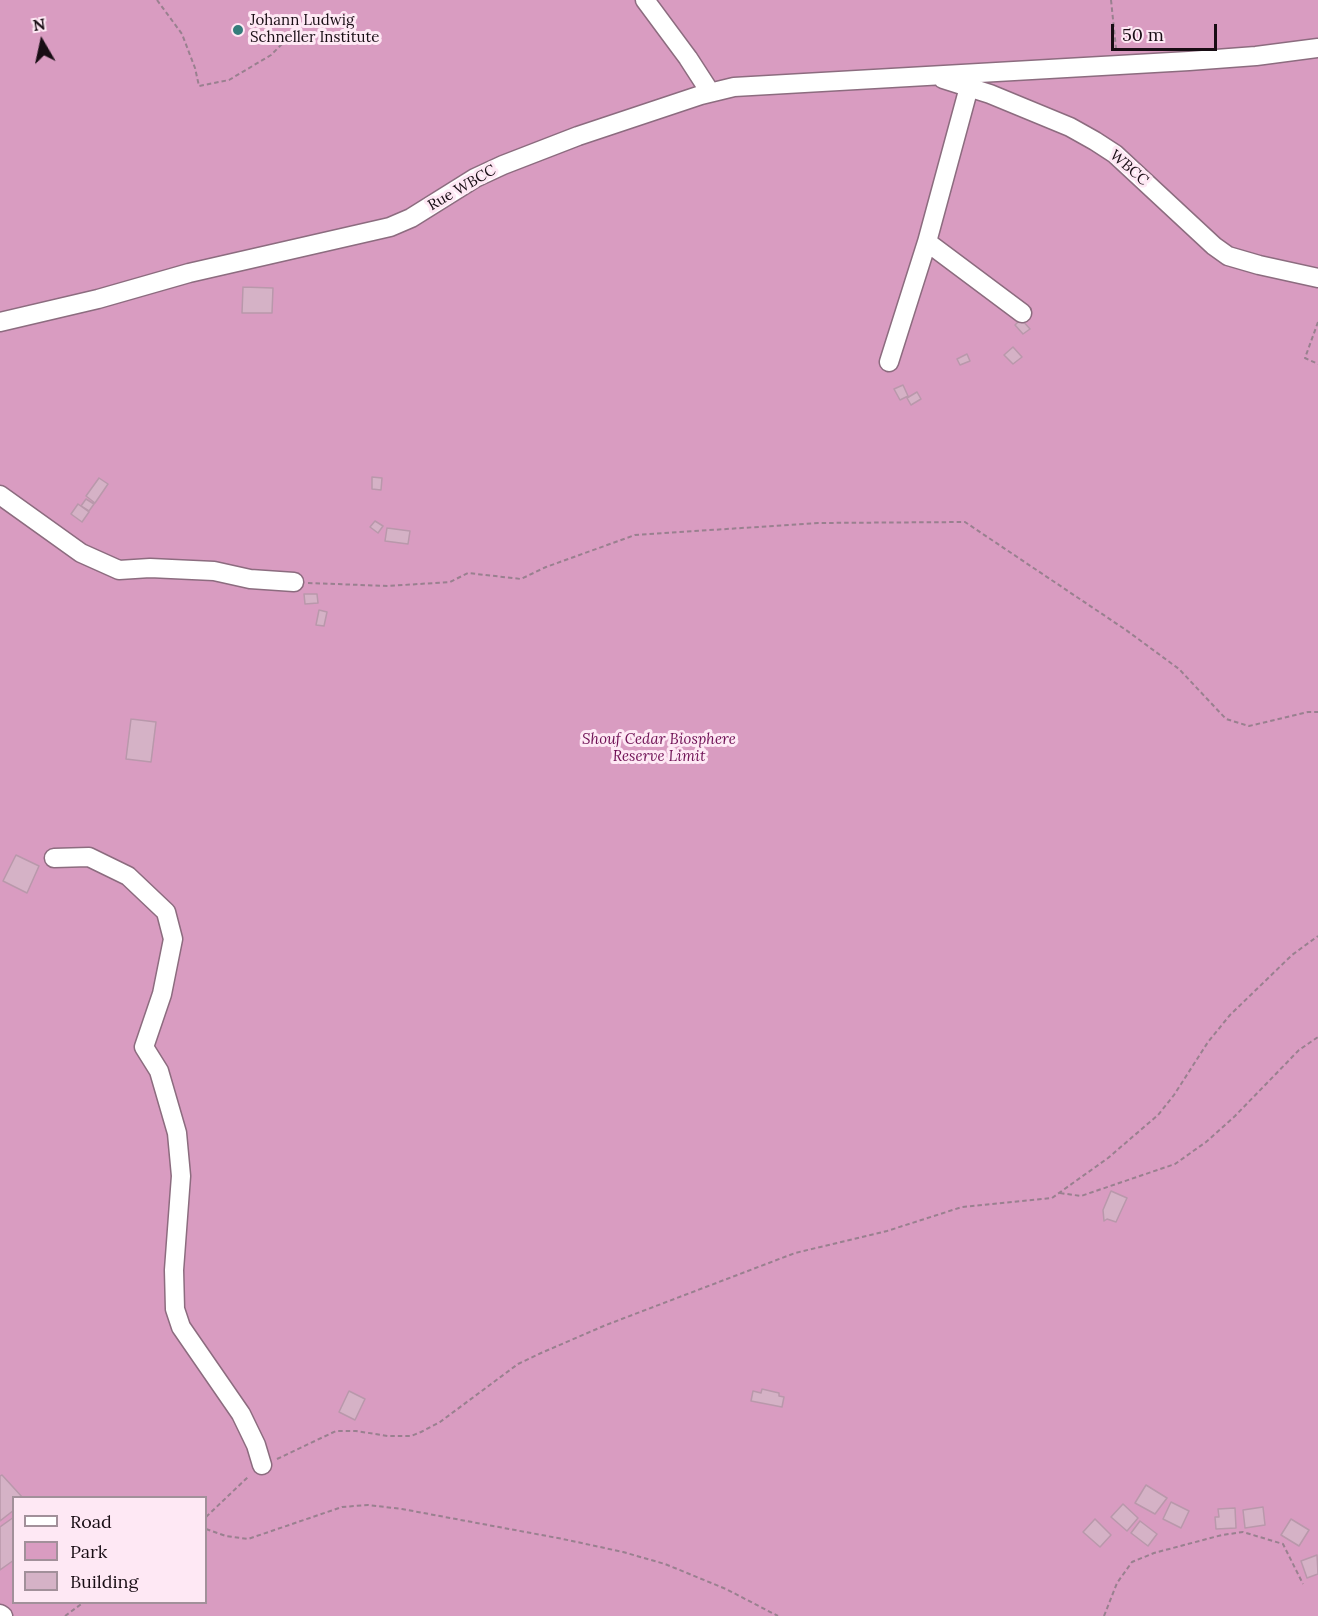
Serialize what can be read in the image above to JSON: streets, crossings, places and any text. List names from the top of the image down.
{
  "streets": {
    "street": ["WBCC", "Rue WBCC"]
  },
  "crossings": [
    ["WBCC", "Rue WBCC"]
  ],
  "parks": ["Shouf Cedar Biosphere Reserve Limit"],
  "places": ["Johann Ludwig Schneller Institute"],
  "legend": ["Road", "Park", "Building"],
  "scale_bar": "50 m",
  "north": "top"
}
